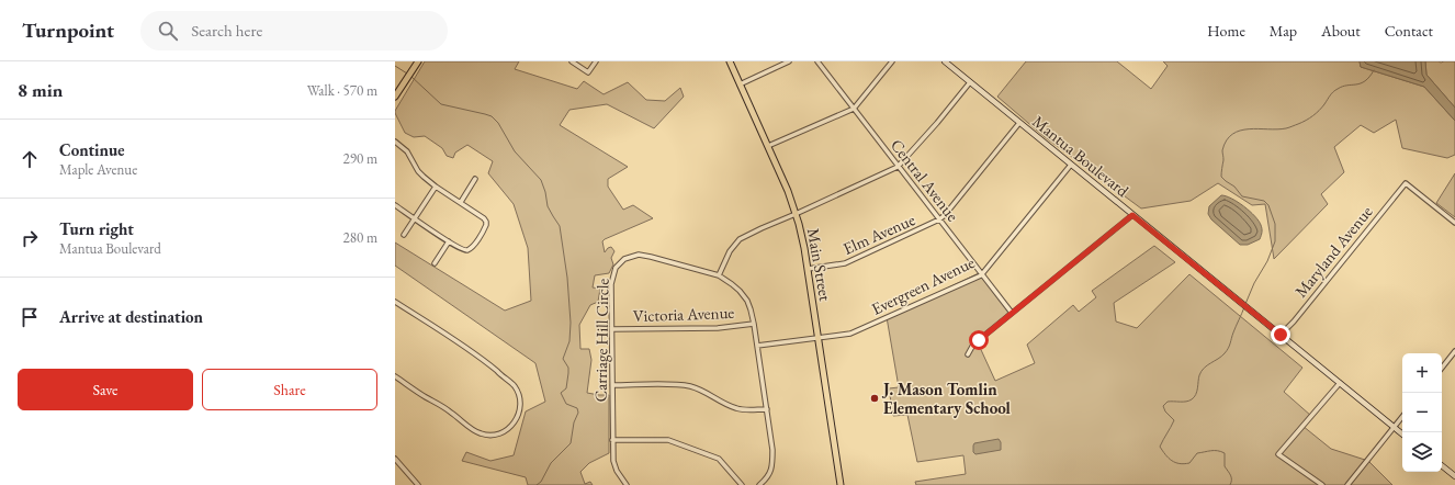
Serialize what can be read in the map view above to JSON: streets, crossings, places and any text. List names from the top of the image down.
{
  "streets": {
    "main road": ["Mantua Boulevard", "Main Street"],
    "street": [
      "Central Avenue",
      "Elm Avenue",
      "Maryland Avenue",
      "Evergreen Avenue",
      "Victoria Avenue",
      "Carriage Hill Circle"
    ]
  },
  "crossings": [
    ["Mantua Boulevard", "Elm Avenue"],
    ["Mantua Boulevard", "Maryland Avenue"],
    ["Mantua Boulevard", "Evergreen Avenue"],
    ["Central Avenue", "Elm Avenue"],
    ["Central Avenue", "Evergreen Avenue"],
    ["Elm Avenue", "Main Street"],
    ["Main Street", "Evergreen Avenue"],
    ["Evergreen Avenue", "Carriage Hill Circle"],
    ["Victoria Avenue", "Carriage Hill Circle"]
  ],
  "places": ["J. Mason Tomlin Elementary School"],
  "page": {
    "header": "Turnpoint",
    "search": "Search here",
    "nav": [
      "Home",
      "Map",
      "About",
      "Contact"
    ],
    "heading": ["8 min", "Walk · 570 m"],
    "list": [
      ["Continue", "Maple Avenue", "290 m"],
      ["Turn right", "Mantua Boulevard", "280 m"],
      "Arrive at destination"
    ],
    "map_buttons": ["+", "−"],
    "buttons": ["Save", "Share"]
  }
}
